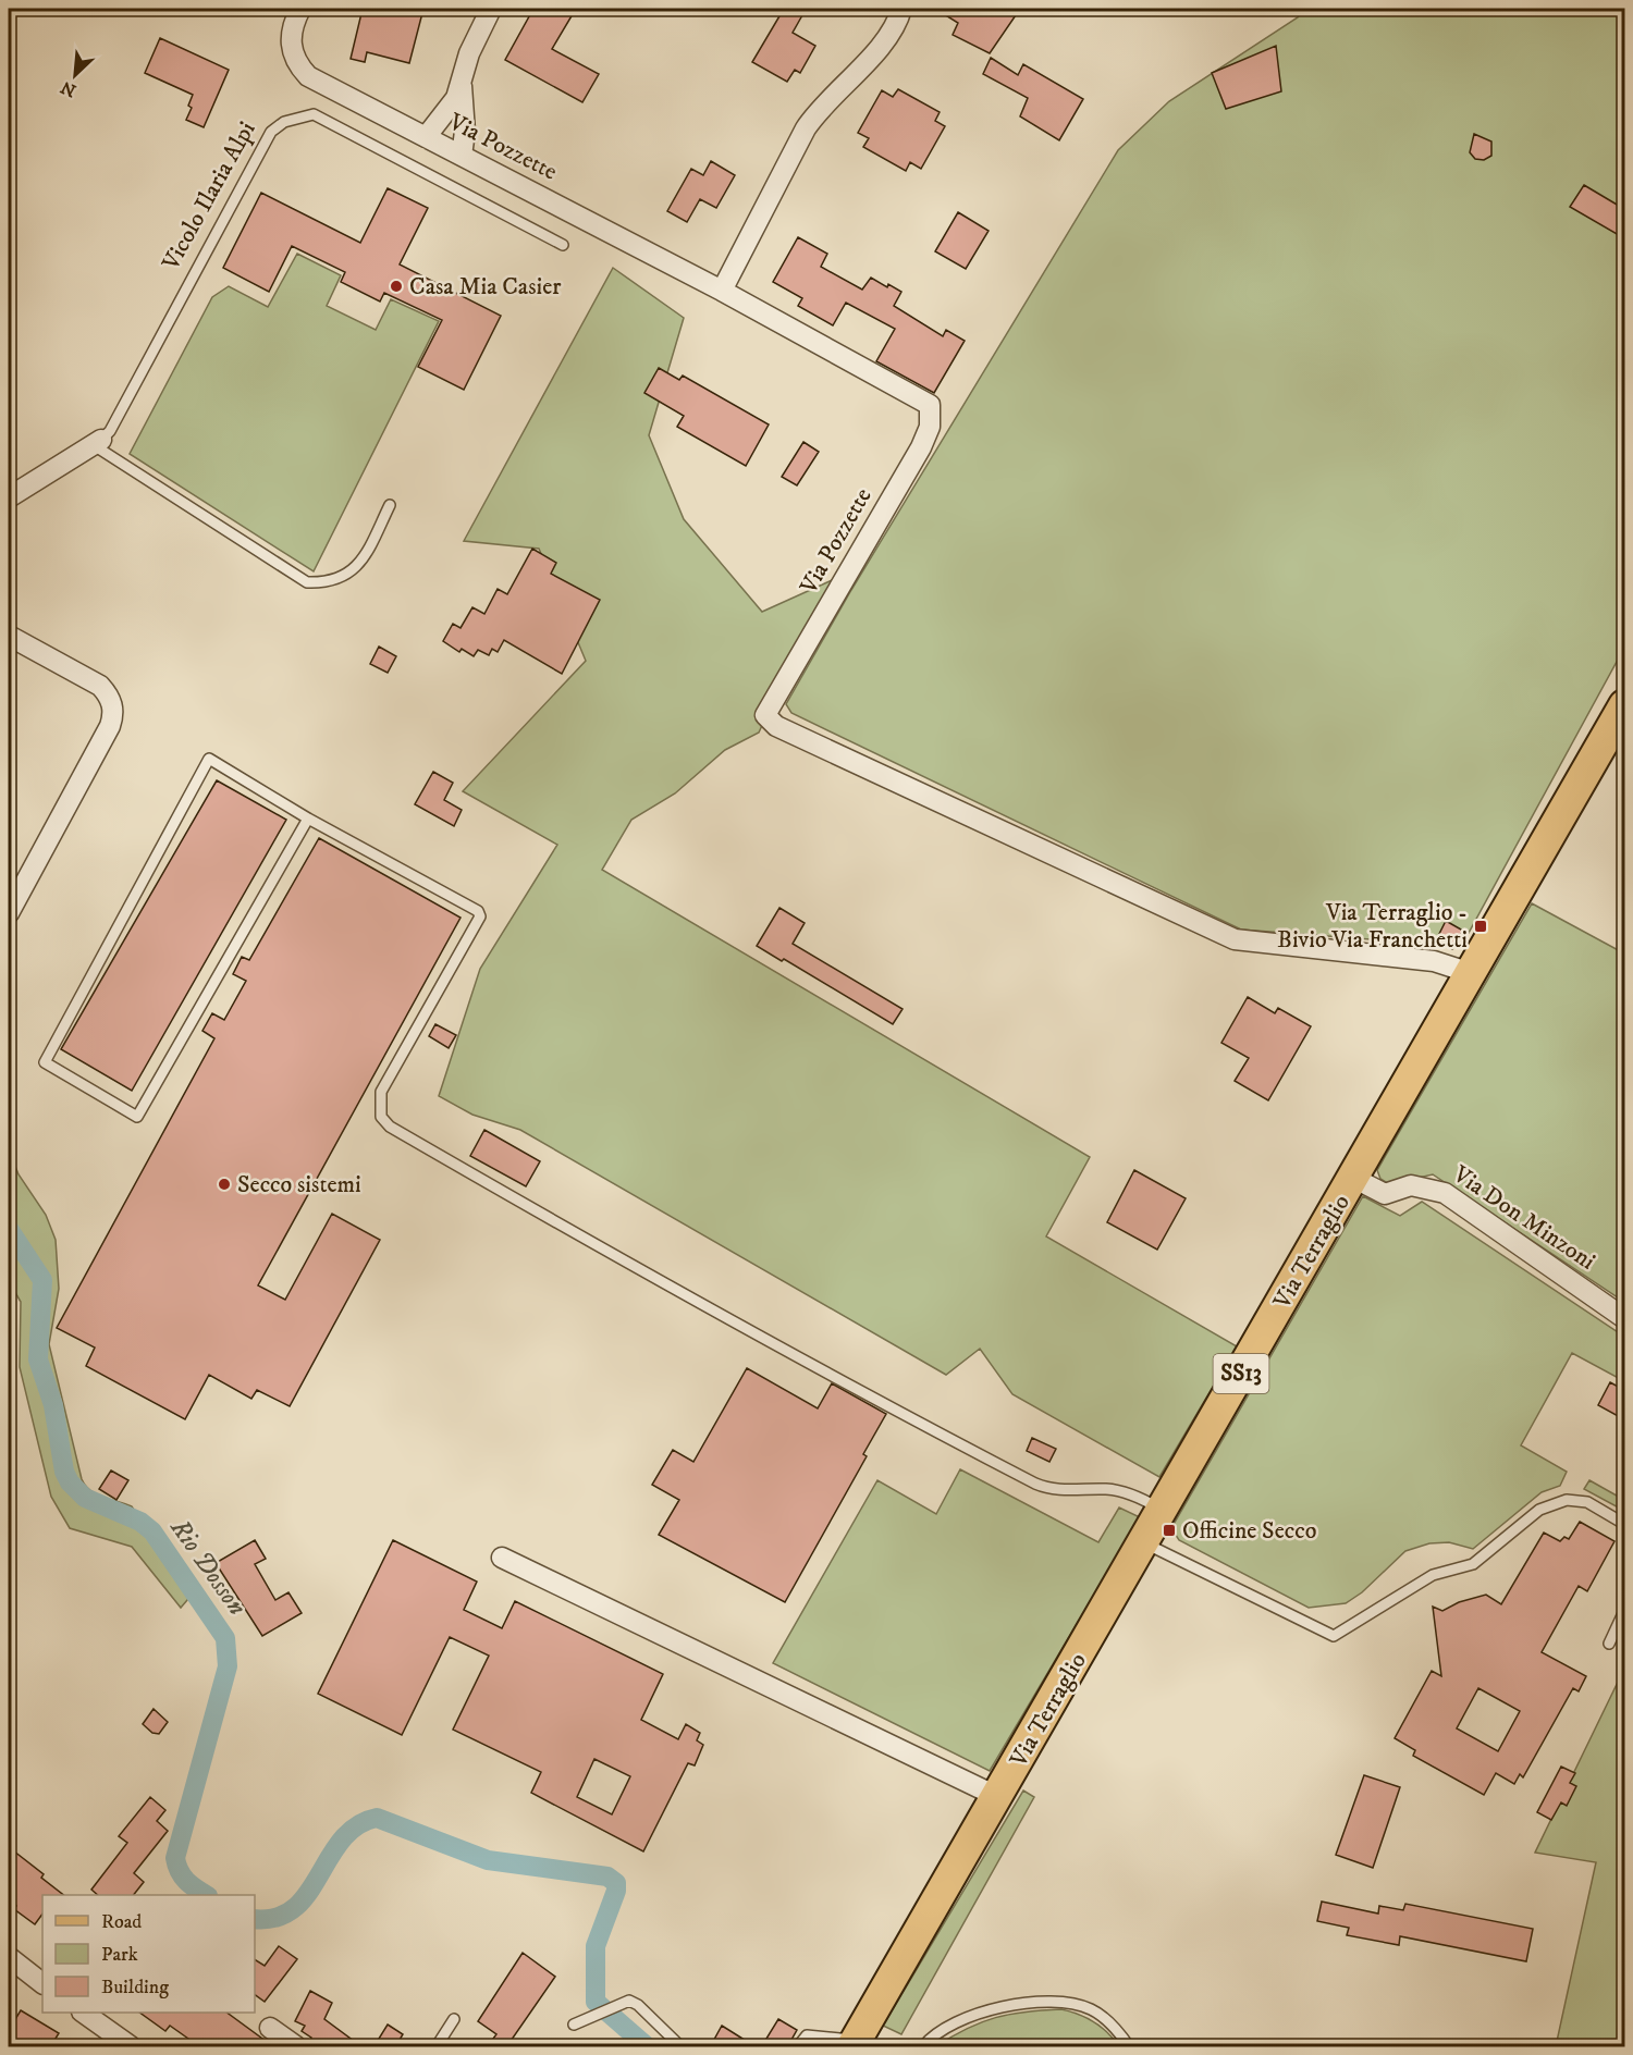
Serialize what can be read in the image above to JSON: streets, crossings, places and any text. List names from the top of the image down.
{
  "streets": {
    "main road": ["Via Terraglio", "SS13"],
    "street": ["Via Pozzette", "Vicolo Ilaria Alpi", "Via Don Minzoni"]
  },
  "crossings": [
    ["Via Pozzette", "Via Terraglio"],
    ["Via Don Minzoni", "Via Terraglio"]
  ],
  "water": ["Rio Dosson"],
  "places": {
    "other": ["Casa Mia Casier", "Secco sistemi"],
    "transit": ["Via Terraglio - Bivio Via Franchetti", "Officine Secco"]
  },
  "legend": ["Road", "Park", "Building"],
  "north": "bottom left"
}
